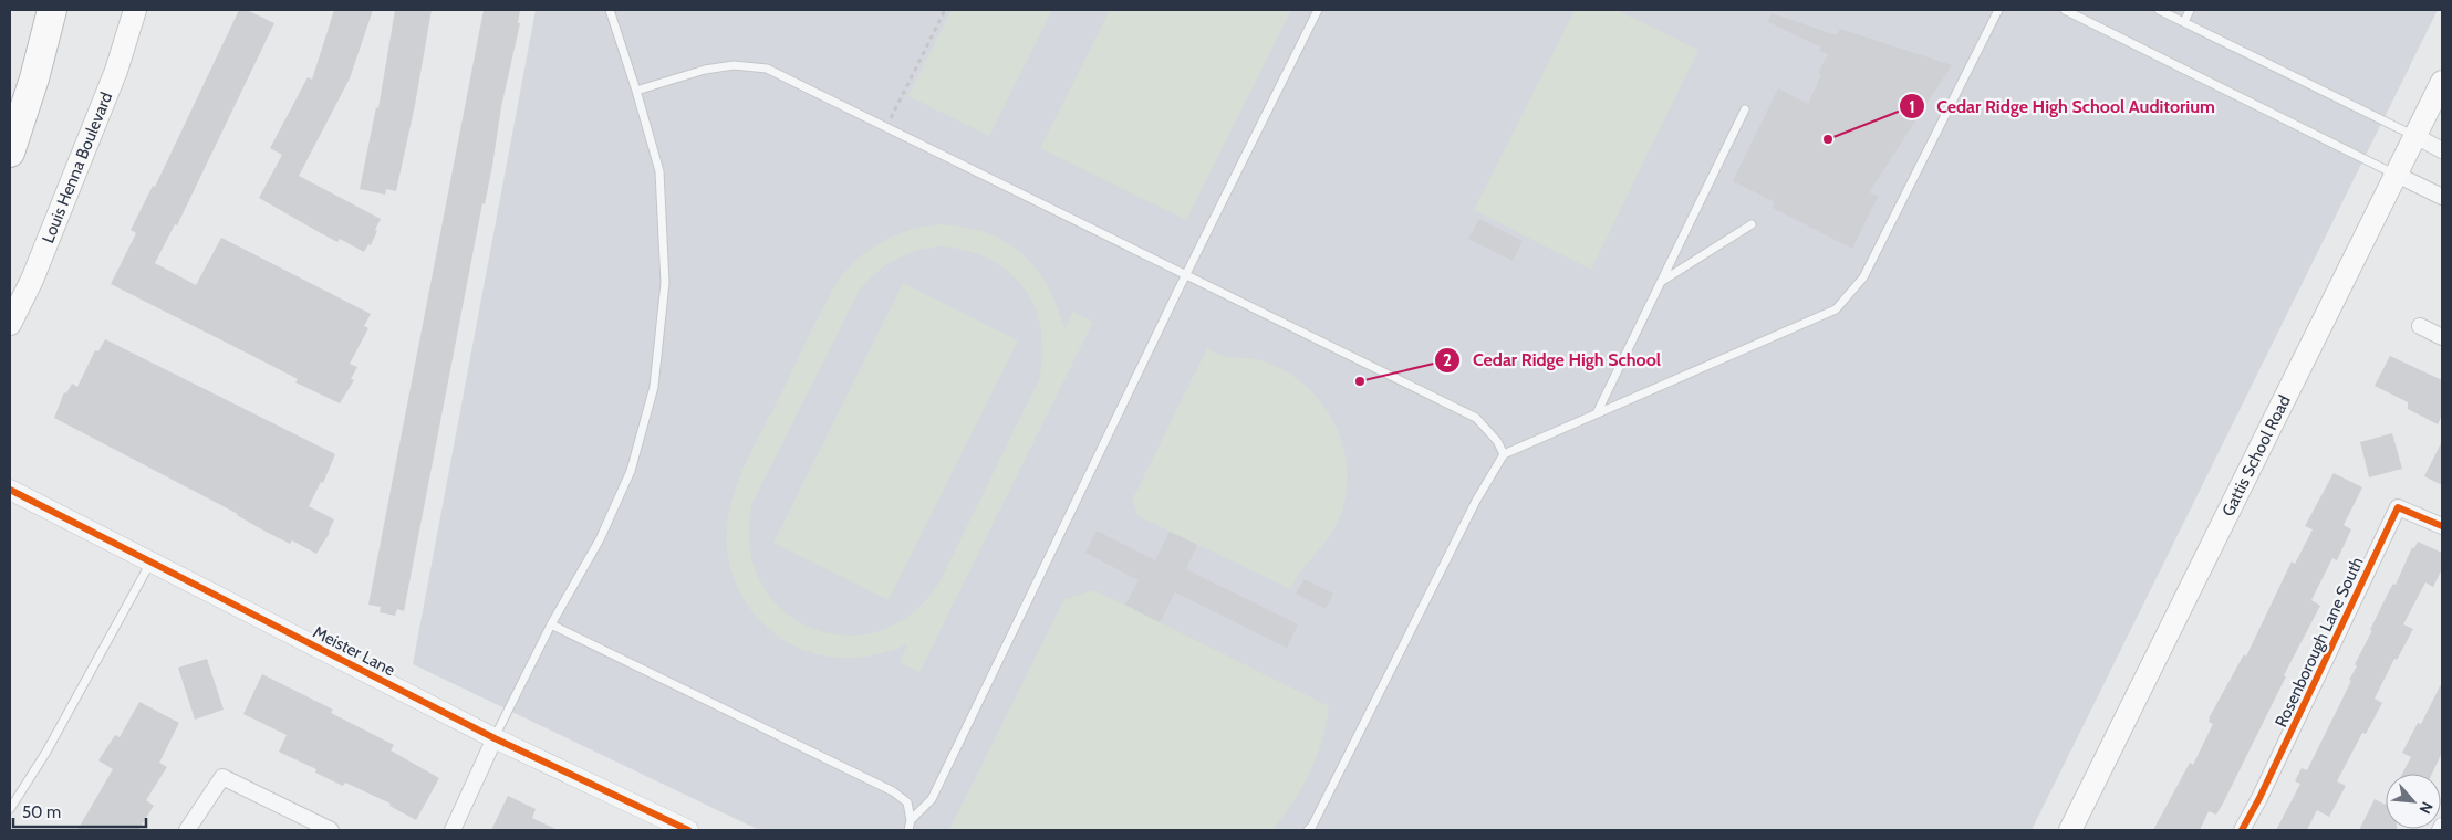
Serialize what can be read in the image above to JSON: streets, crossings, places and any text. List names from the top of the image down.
{
  "streets": {
    "main road": ["Louis Henna Boulevard", "Gattis School Road"],
    "street": ["Rosenborough Lane South", "Meister Lane"]
  },
  "places": ["Cedar Ridge High School Auditorium", "Cedar Ridge High School"],
  "scale_bar": "50 m",
  "north": "bottom right"
}
